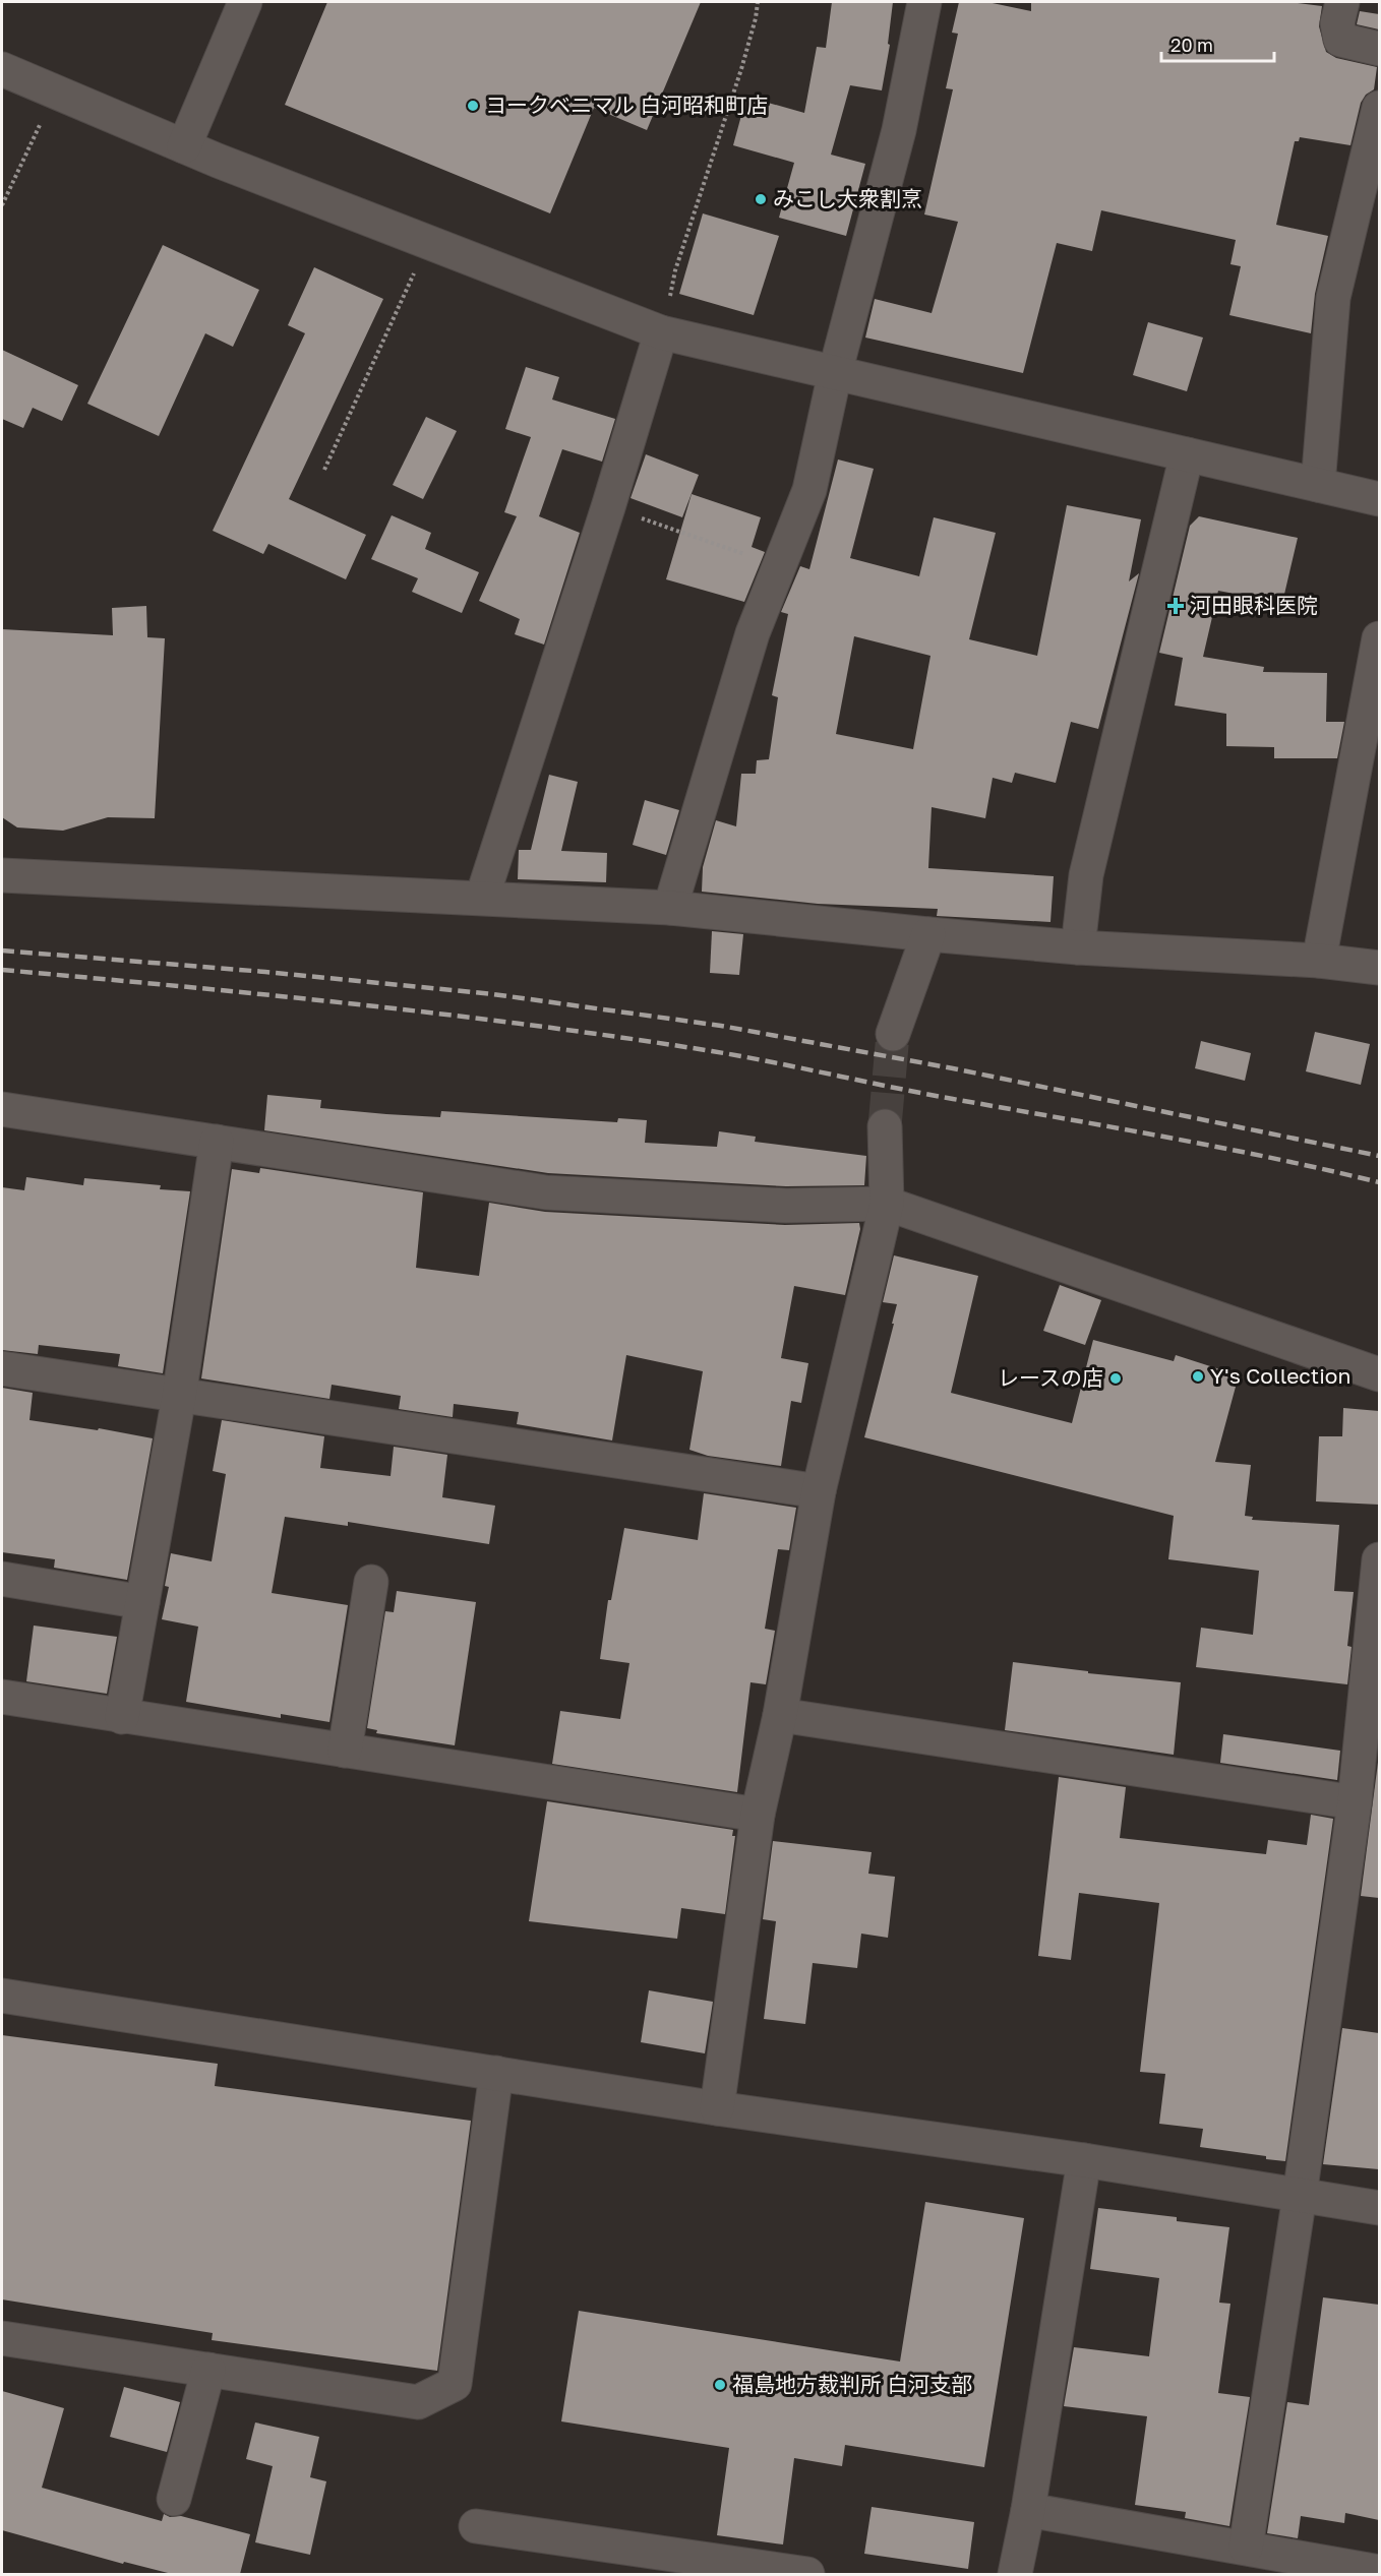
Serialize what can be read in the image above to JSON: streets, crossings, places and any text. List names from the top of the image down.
{
  "places": {
    "other": [
      "ヨークベニマル 白河昭和町店",
      "みこし大衆割烹",
      "Y's Collection",
      "レースの店",
      "福島地方裁判所 白河支部"
    ],
    "health": ["河田眼科医院"]
  },
  "scale_bar": "20 m"
}
